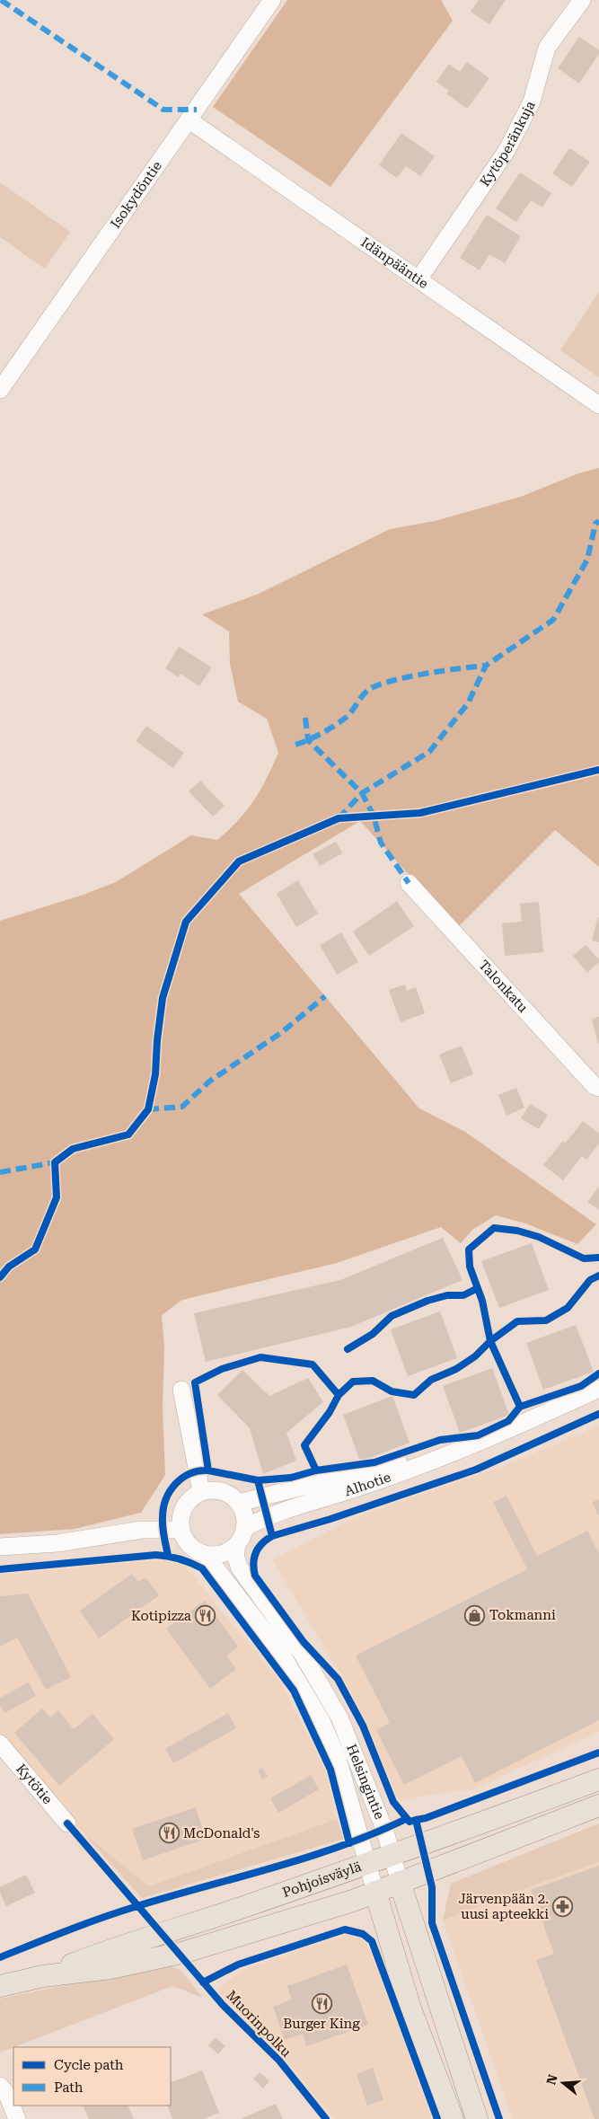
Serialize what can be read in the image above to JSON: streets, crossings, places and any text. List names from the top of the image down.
{
  "streets": {
    "main road": ["Helsingintie", "Pohjoisväylä"],
    "street": [
      "Kytöperänkuja",
      "Isokydöntie",
      "Idänpääntie",
      "Talonkatu",
      "Alhotie",
      "Kytötie"
    ],
    "cycle path": ["Muorinpolku"]
  },
  "crossings": [
    ["Kytöperänkuja", "Idänpääntie"],
    ["Isokydöntie", "Idänpääntie"],
    ["Alhotie", "Helsingintie"],
    ["Helsingintie", "Pohjoisväylä"]
  ],
  "places": {
    "shop": ["Tokmanni"],
    "restaurant": ["Kotipizza", "McDonald's", "Burger King"],
    "pharmacy": ["Järvenpään 2. uusi apteekki"]
  },
  "legend": ["Cycle path", "Path"],
  "north": "left"
}
